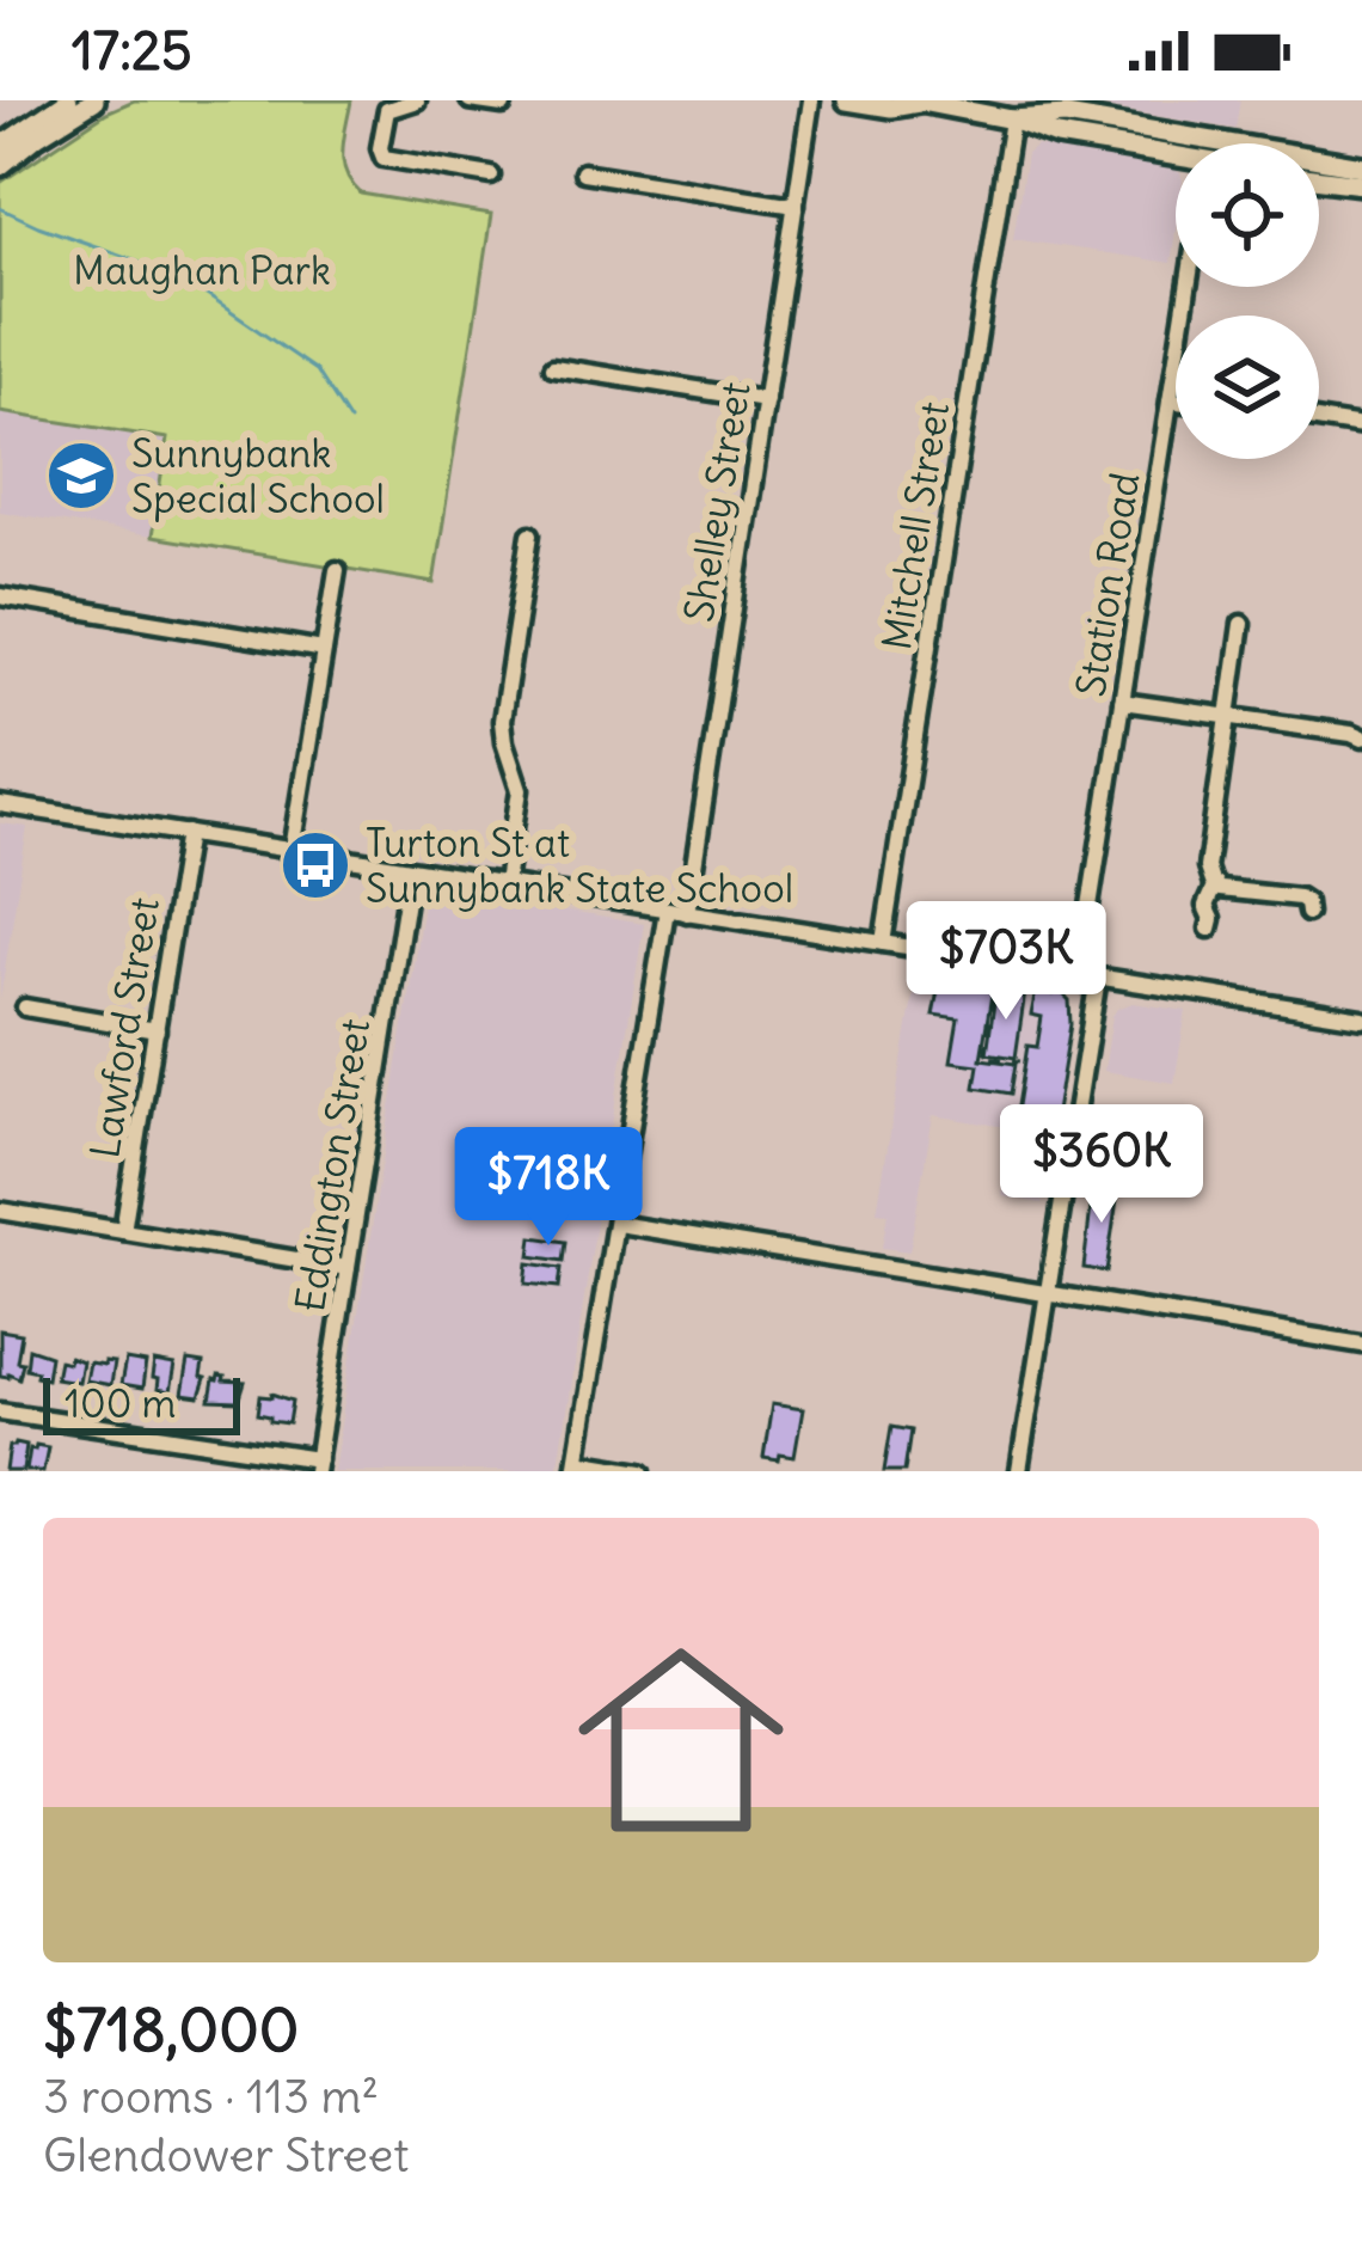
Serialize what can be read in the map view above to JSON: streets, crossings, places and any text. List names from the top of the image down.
{
  "streets": {
    "street": [
      "Shelley Street",
      "Mitchell Street",
      "Station Road",
      "Lawford Street",
      "Eddington Street"
    ]
  },
  "parks": ["Maughan Park"],
  "places": {
    "school or university": ["Sunnybank Special School"],
    "bus stop": ["Turton St at Sunnybank State School"]
  },
  "scale_bar": "100 m",
  "page": {
    "status": "17:25",
    "price": ["$703K", "$360K", "$718K"],
    "scale": "100 m",
    "list": [
      {
        "name": "$718,000",
        "note": "3 rooms · 113 m² · Glendower Street"
      }
    ]
  }
}
